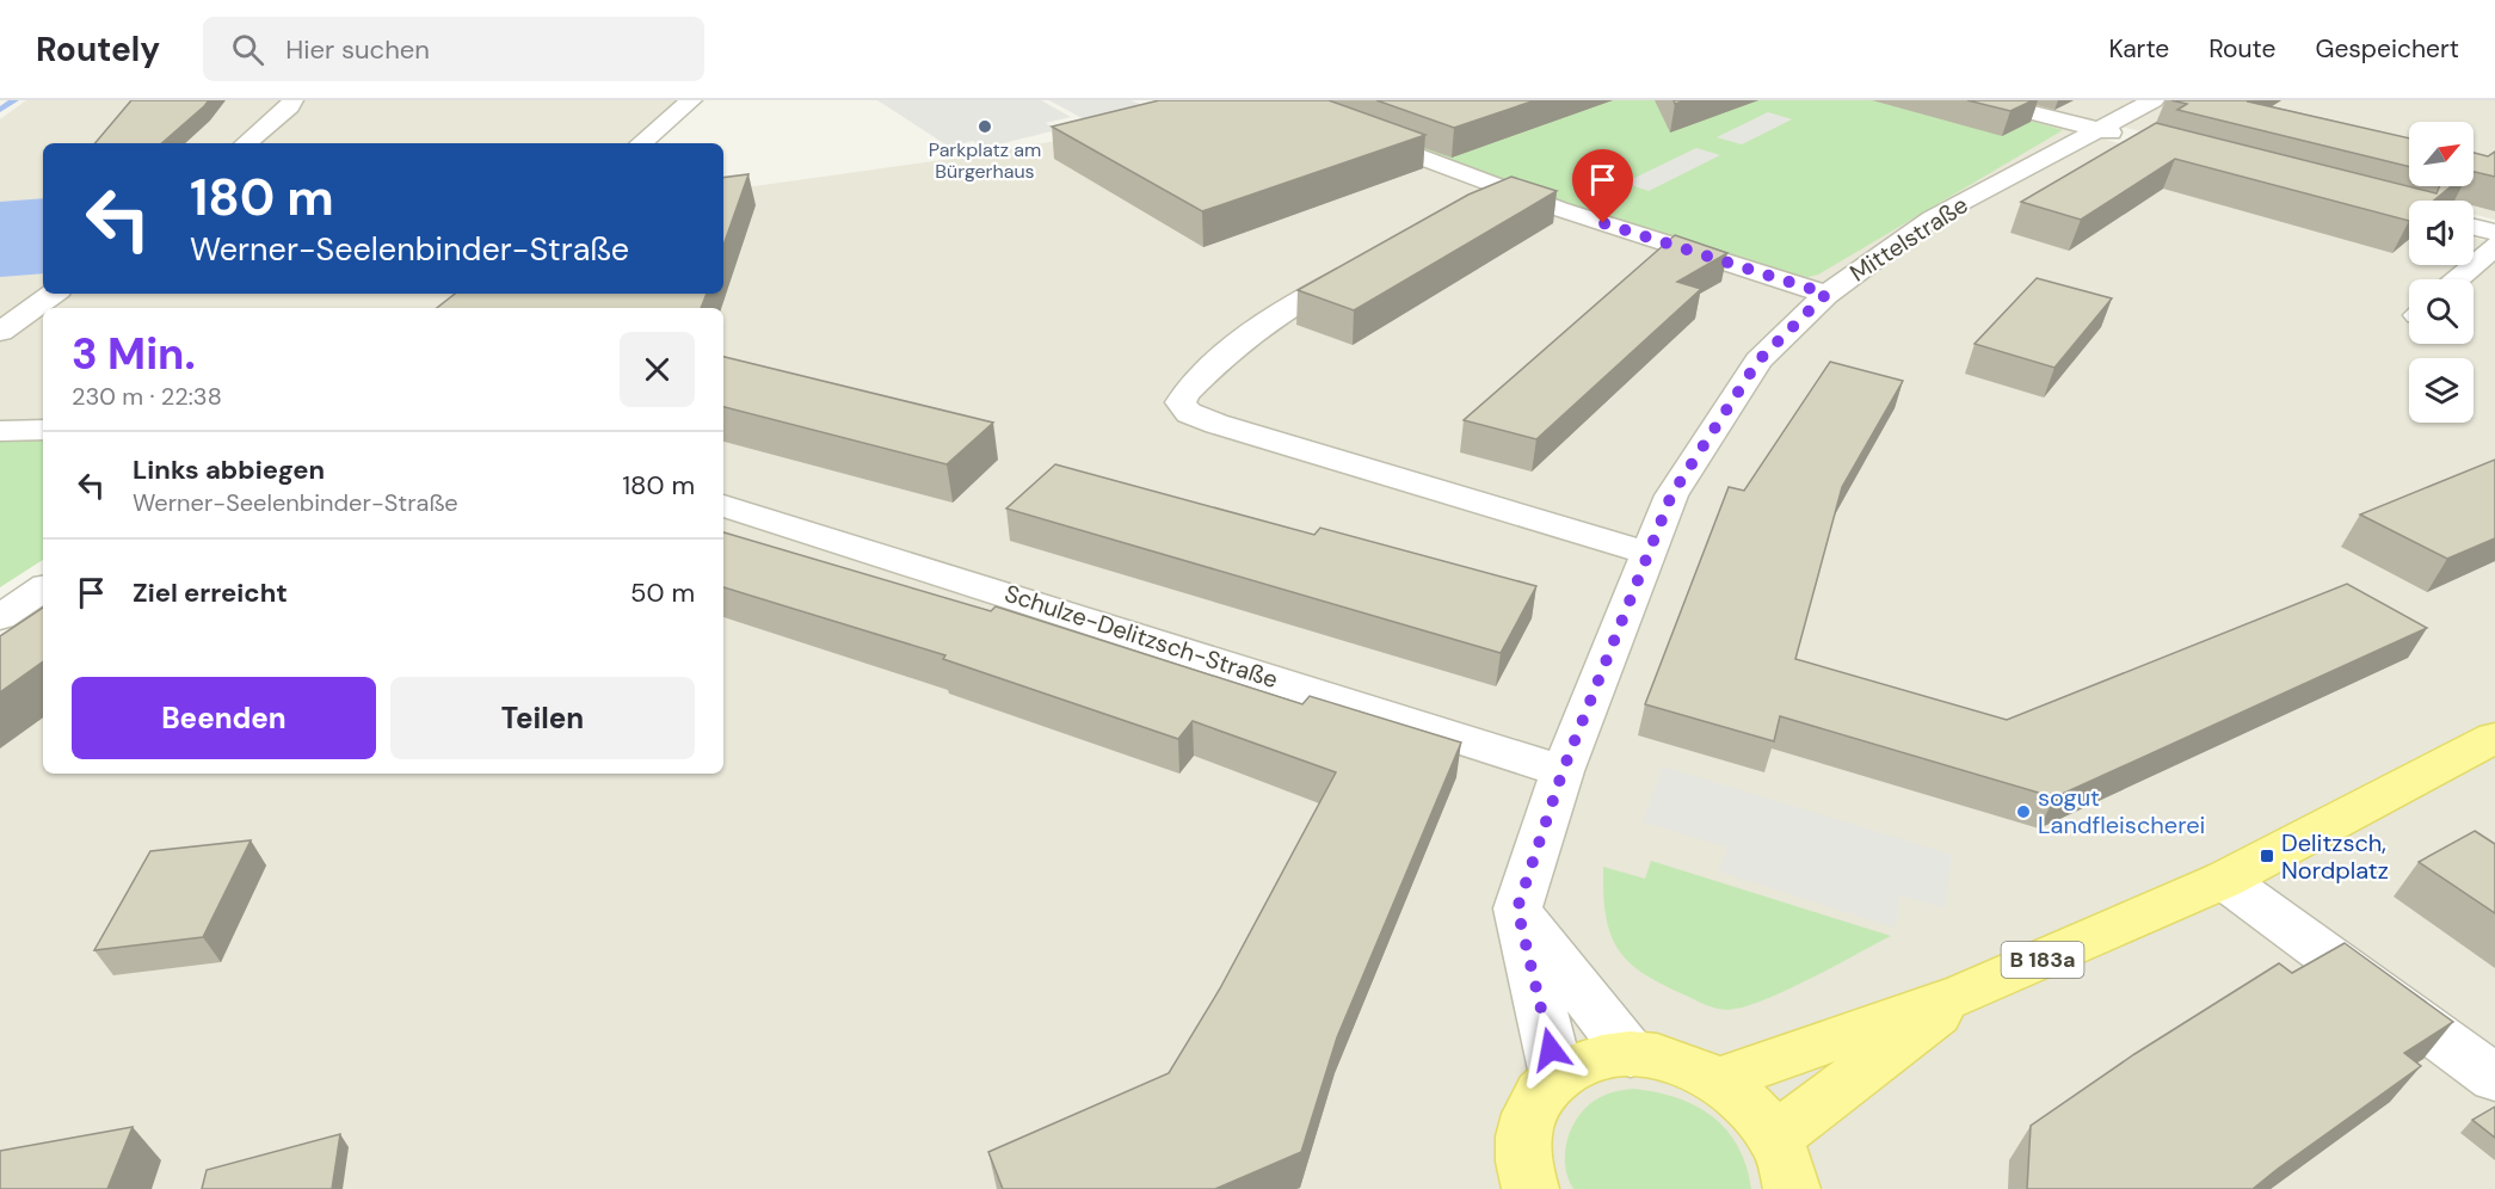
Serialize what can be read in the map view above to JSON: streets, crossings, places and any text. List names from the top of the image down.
{
  "streets": {
    "main road": ["B 183a"],
    "street": ["Mittelstraße", "Schulze-Delitzsch-Straße"]
  },
  "crossings": [
    ["Mittelstraße", "Schulze-Delitzsch-Straße"]
  ],
  "places": {
    "other": ["Parkplatz am Bürgerhaus", "sogut Landfleischerei"],
    "transit": ["Delitzsch, Nordplatz"]
  },
  "north": "top right",
  "page": {
    "header": "Routely",
    "search": "Hier suchen",
    "nav": ["Karte", "Route", "Gespeichert"],
    "turn": ["180 m", "Werner-Seelenbinder-Straße"],
    "heading": ["3 Min.", "230 m · 22:38"],
    "list": [
      {
        "name": "Links abbiegen",
        "note": "Werner-Seelenbinder-Straße",
        "value": "180 m"
      },
      {
        "name": "Ziel erreicht",
        "value": "50 m"
      }
    ],
    "buttons": ["Beenden", "Teilen"]
  }
}
